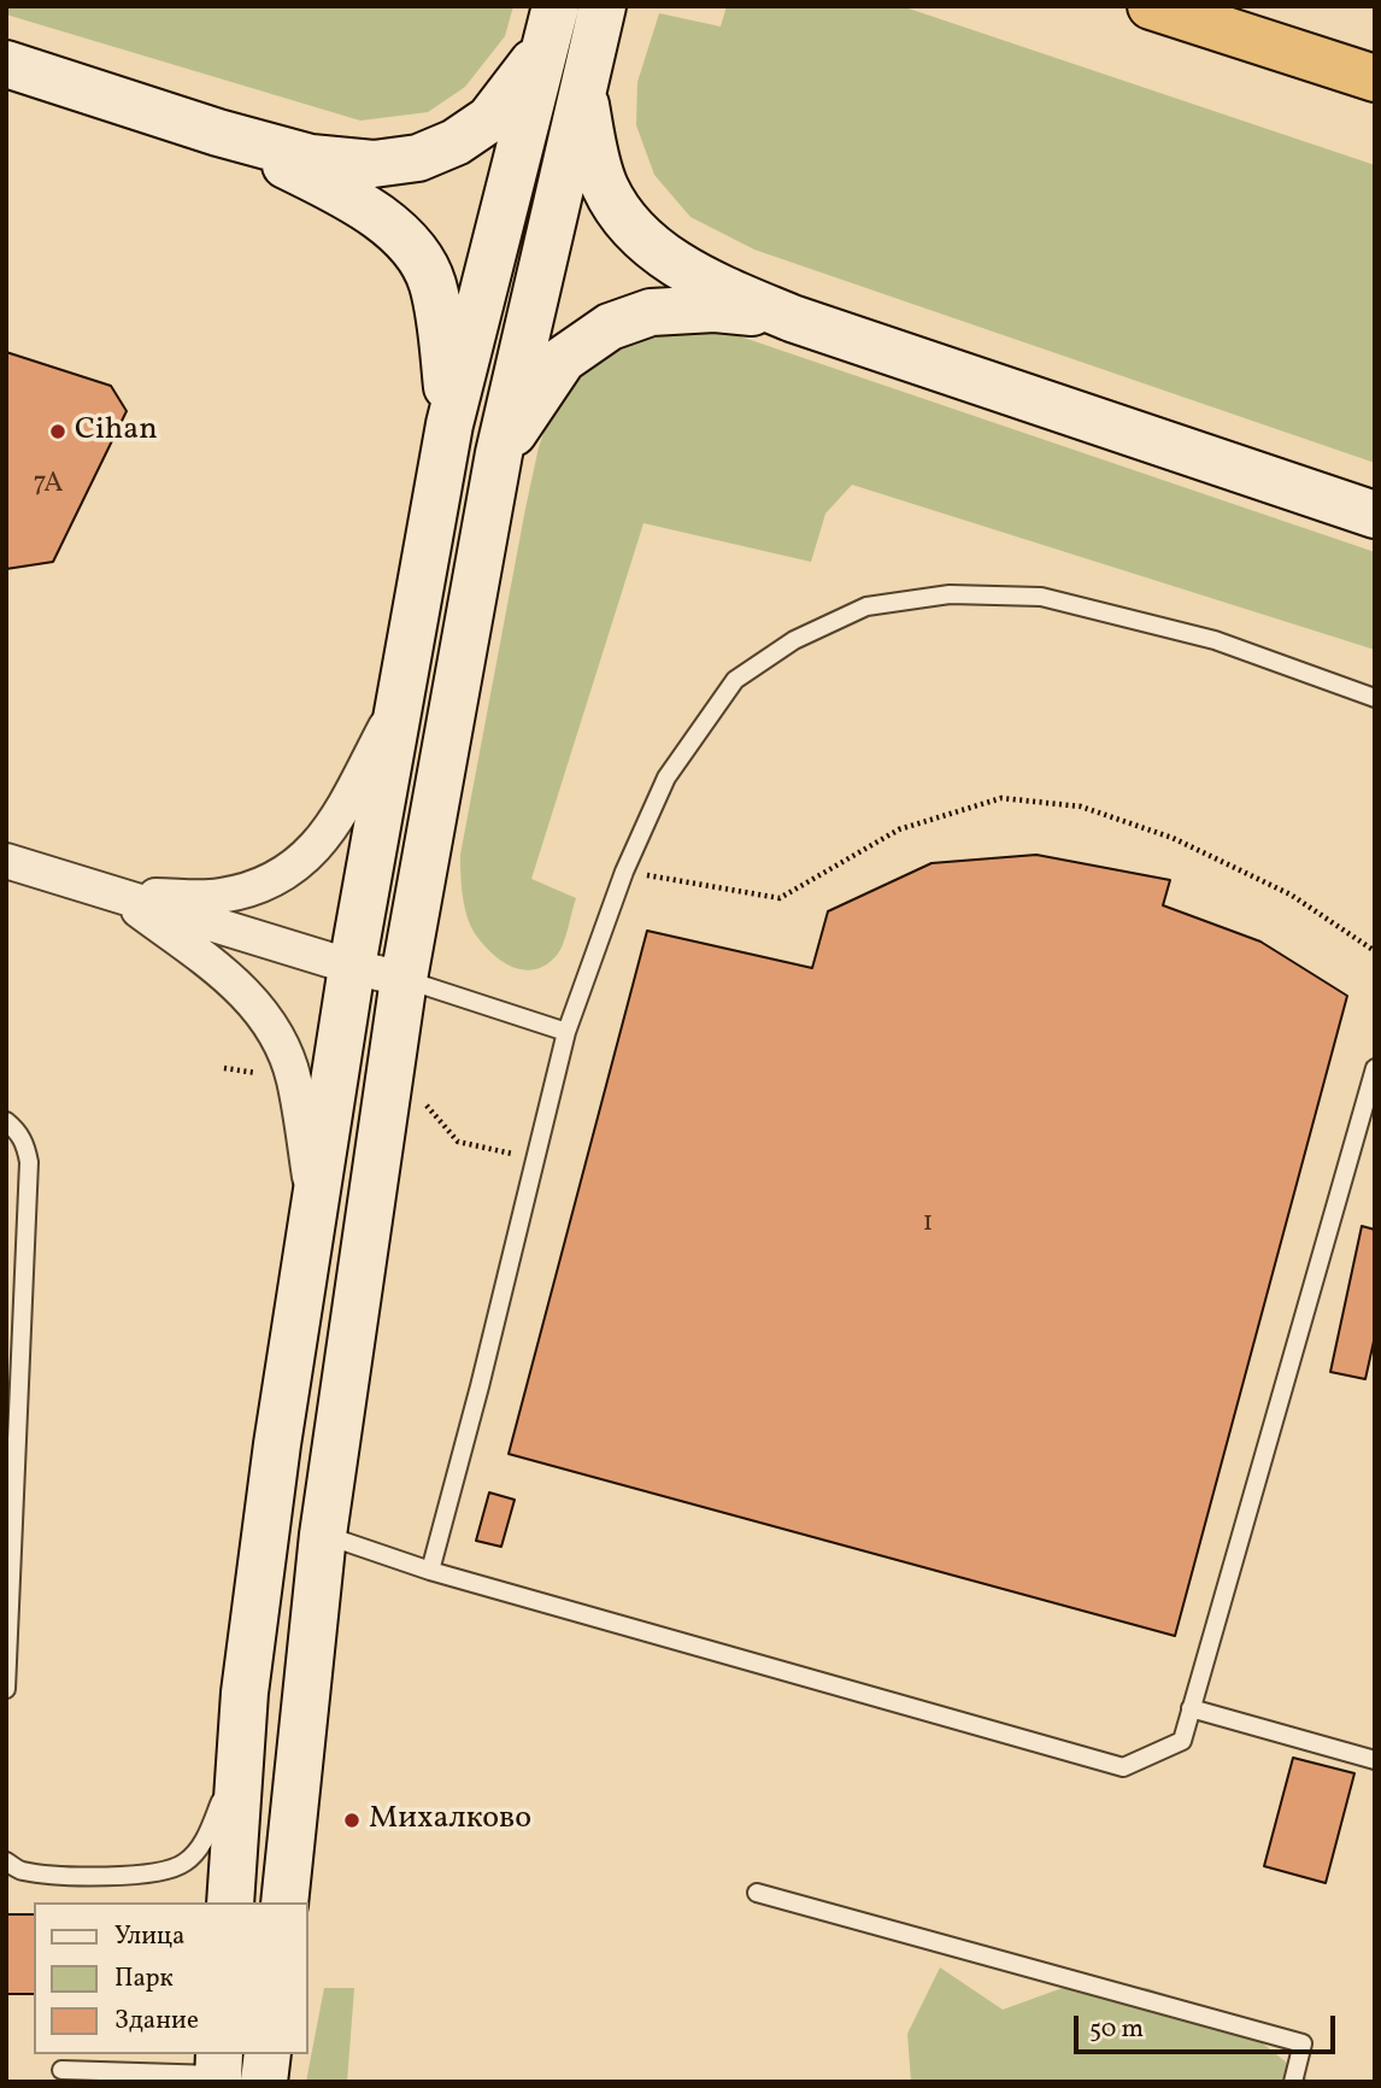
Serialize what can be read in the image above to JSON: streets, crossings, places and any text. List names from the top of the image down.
{
  "places": ["Cihan", "Михалково"],
  "house_numbers": ["7А", "1"],
  "legend": ["Улица", "Парк", "Здание"],
  "scale_bar": "50 m"
}
